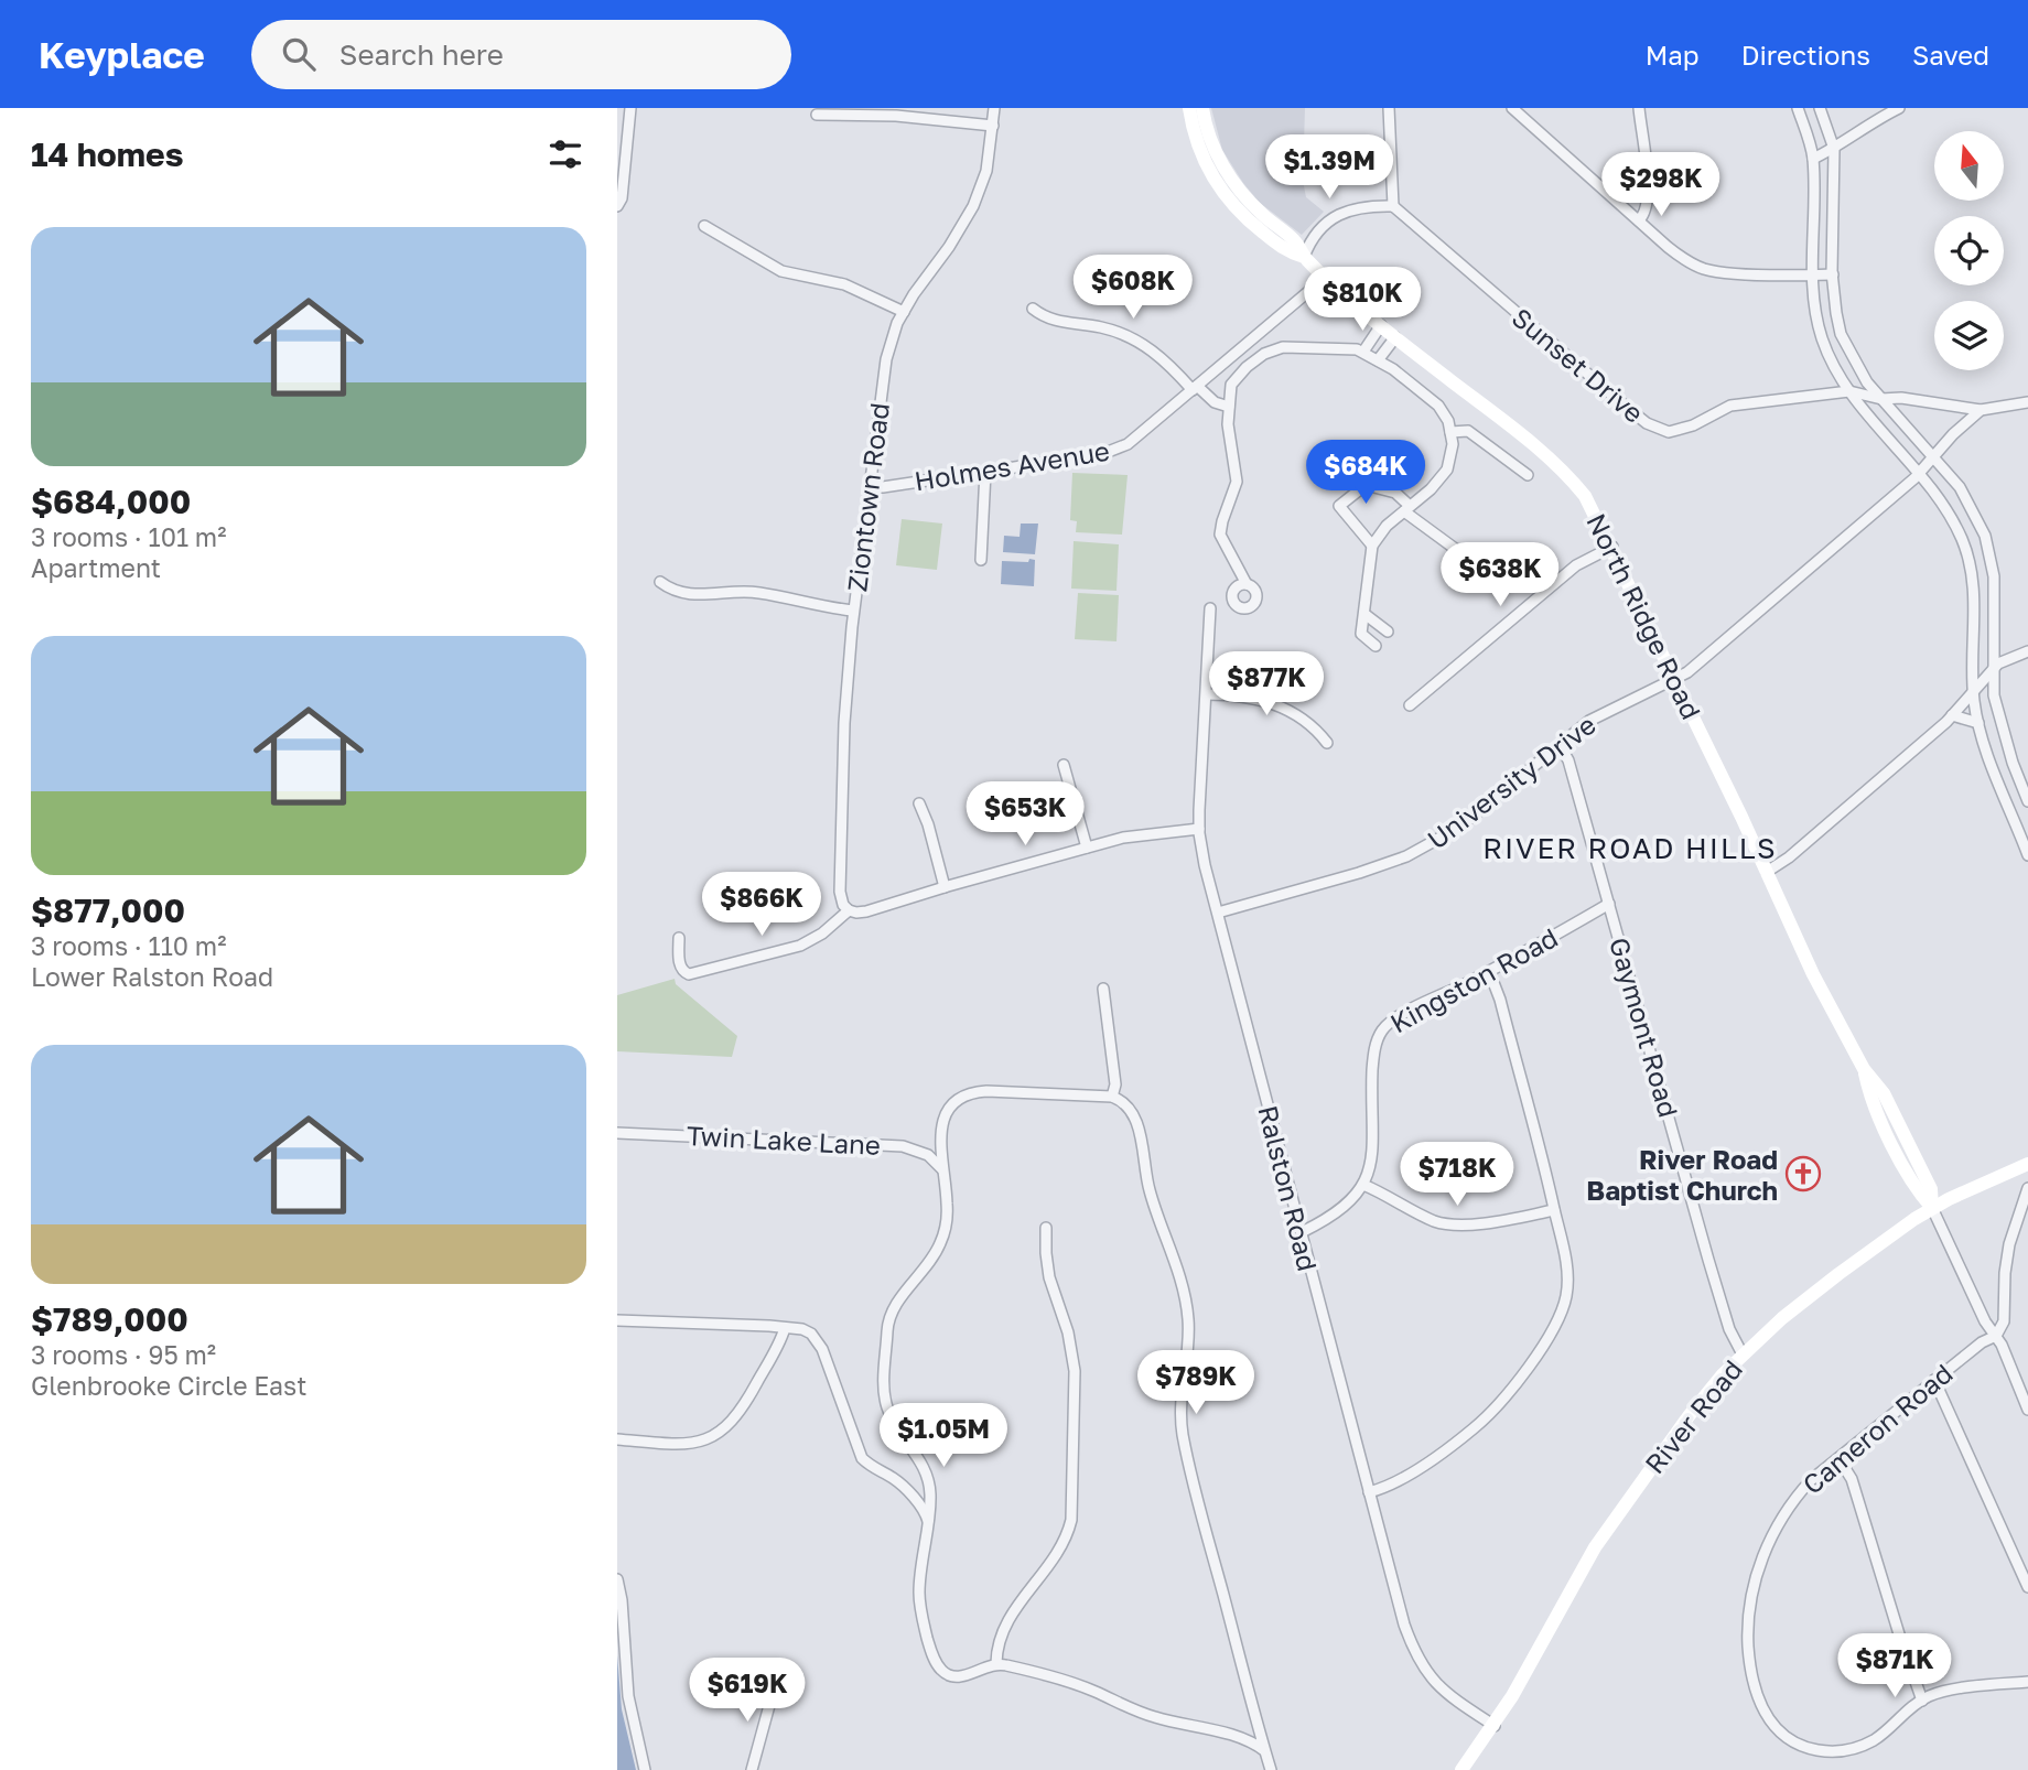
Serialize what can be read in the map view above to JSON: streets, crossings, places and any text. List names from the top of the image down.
{
  "streets": {
    "main road": ["North Ridge Road", "River Road"],
    "street": [
      "Sunset Drive",
      "Holmes Avenue",
      "Ziontown Road",
      "University Drive",
      "Kingston Road",
      "Gaymont Road",
      "Twin Lake Lane",
      "Ralston Road",
      "Cameron Road"
    ]
  },
  "crossings": [
    ["Sunset Drive", "University Drive"],
    ["Holmes Avenue", "Ziontown Road"],
    ["Holmes Avenue", "North Ridge Road"],
    ["North Ridge Road", "University Drive"],
    ["North Ridge Road", "River Road"],
    ["University Drive", "Gaymont Road"],
    ["University Drive", "Ralston Road"],
    ["Kingston Road", "Gaymont Road"],
    ["Gaymont Road", "River Road"],
    ["Ralston Road", "River Road"]
  ],
  "districts": ["RIVER ROAD HILLS"],
  "places": {
    "church": ["River Road Baptist Church"]
  },
  "north": "top",
  "page": {
    "header": "Keyplace",
    "search": "Search here",
    "nav": ["Map", "Directions", "Saved"],
    "heading": "14 homes",
    "price": [
      "$1.39M",
      "$298K",
      "$608K",
      "$810K",
      "$684K",
      "$638K",
      "$877K",
      "$653K",
      "$866K",
      "$718K",
      "$789K",
      "$1.05M",
      "$871K",
      "$619K"
    ],
    "list": [
      {
        "name": "$684,000",
        "note": "3 rooms · 101 m² · Apartment"
      },
      {
        "name": "$877,000",
        "note": "3 rooms · 110 m² · Lower Ralston Road"
      },
      {
        "name": "$789,000",
        "note": "3 rooms · 95 m² · Glenbrooke Circle East"
      }
    ]
  }
}
